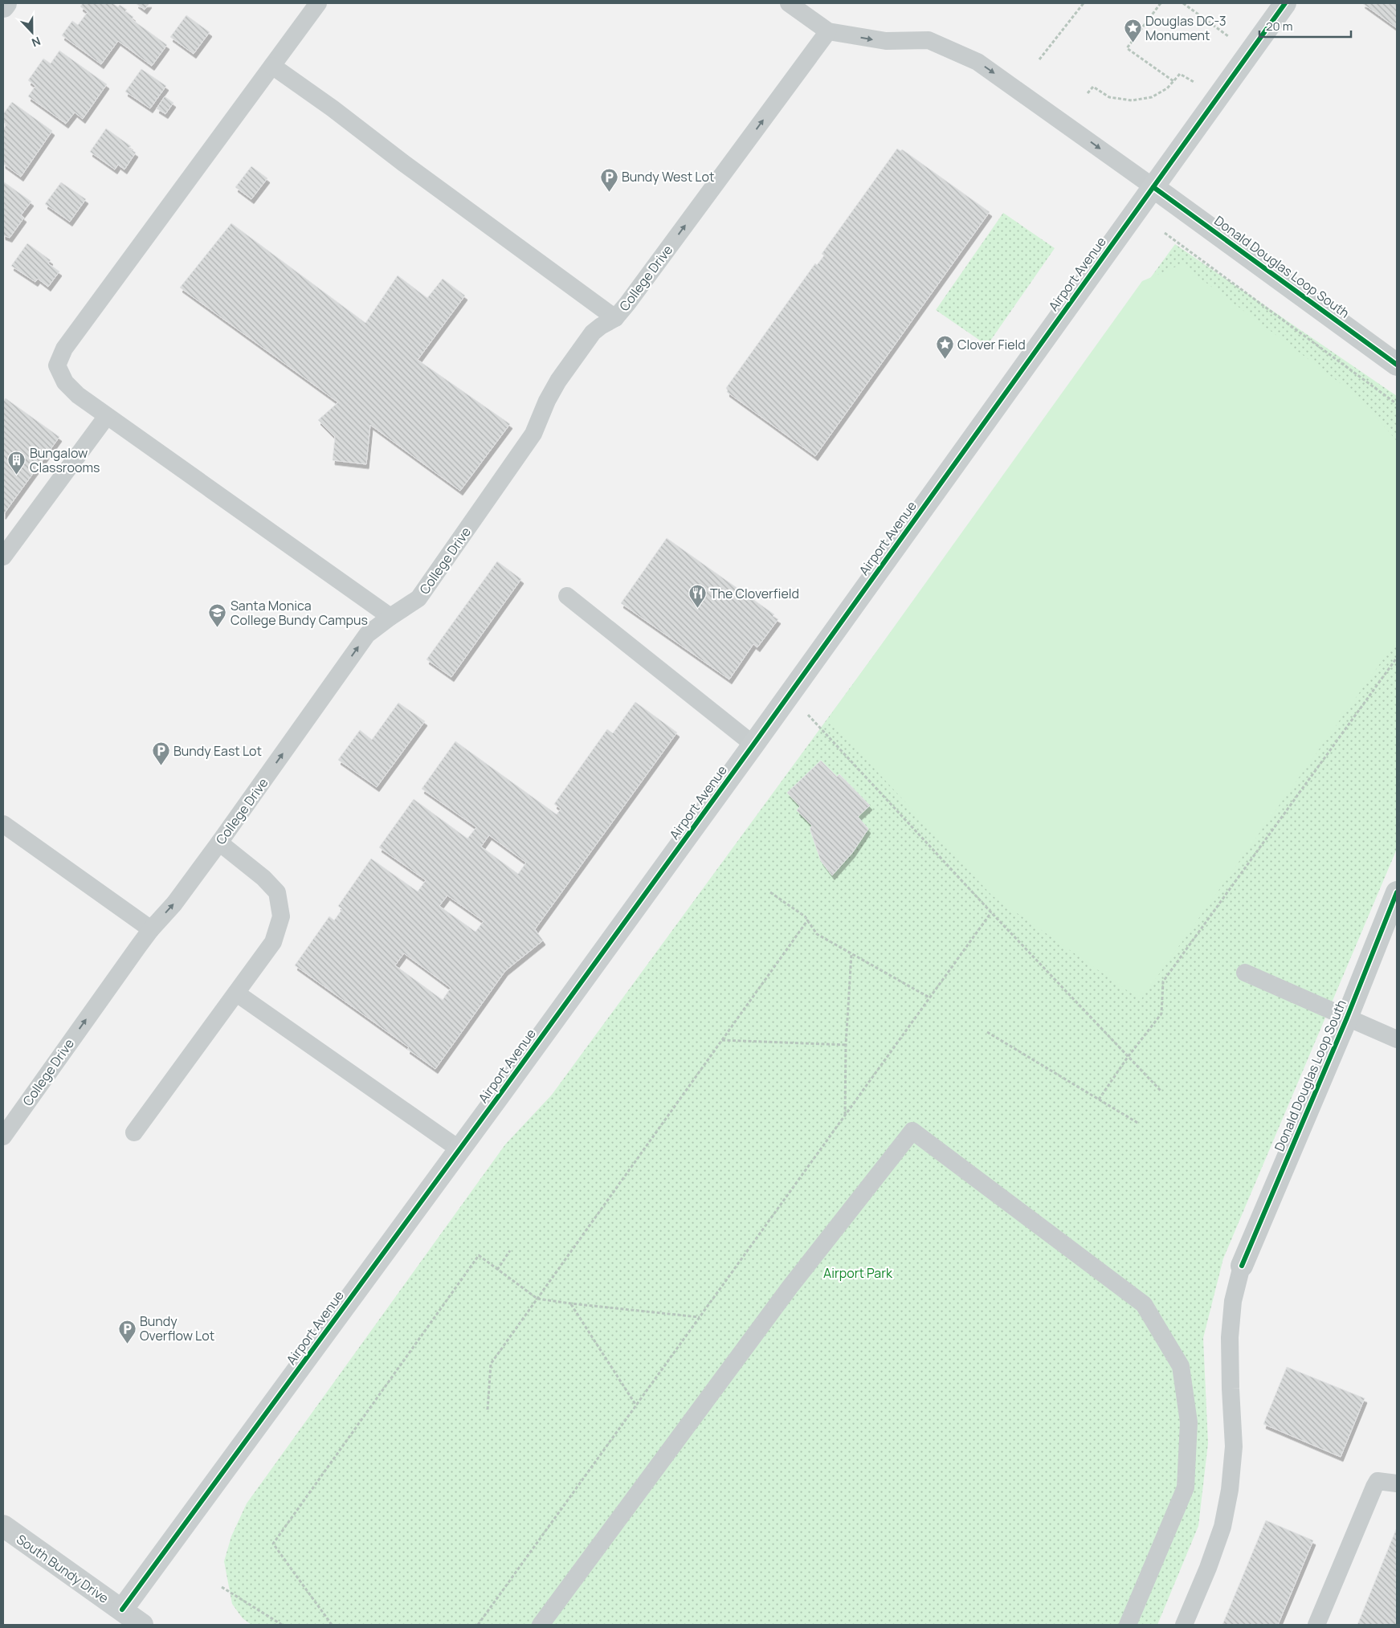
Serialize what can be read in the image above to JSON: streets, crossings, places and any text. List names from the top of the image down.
{
  "streets": {
    "street": ["Donald Douglas Loop South", "Airport Avenue", "South Bundy Drive"],
    "lane": ["College Drive"]
  },
  "crossings": [
    ["Donald Douglas Loop South", "Airport Avenue"],
    ["Airport Avenue", "South Bundy Drive"]
  ],
  "one_way": ["College Drive"],
  "parks": ["Airport Park"],
  "places": {
    "place": ["Douglas DC-3 Monument", "Clover Field"],
    "parking": ["Bundy West Lot", "Bundy East Lot", "Bundy Overflow Lot"],
    "building": ["Bungalow Classrooms"],
    "restaurant": ["The Cloverfield"],
    "school or university": ["Santa Monica College Bundy Campus"]
  },
  "scale_bar": "20 m",
  "north": "bottom"
}
